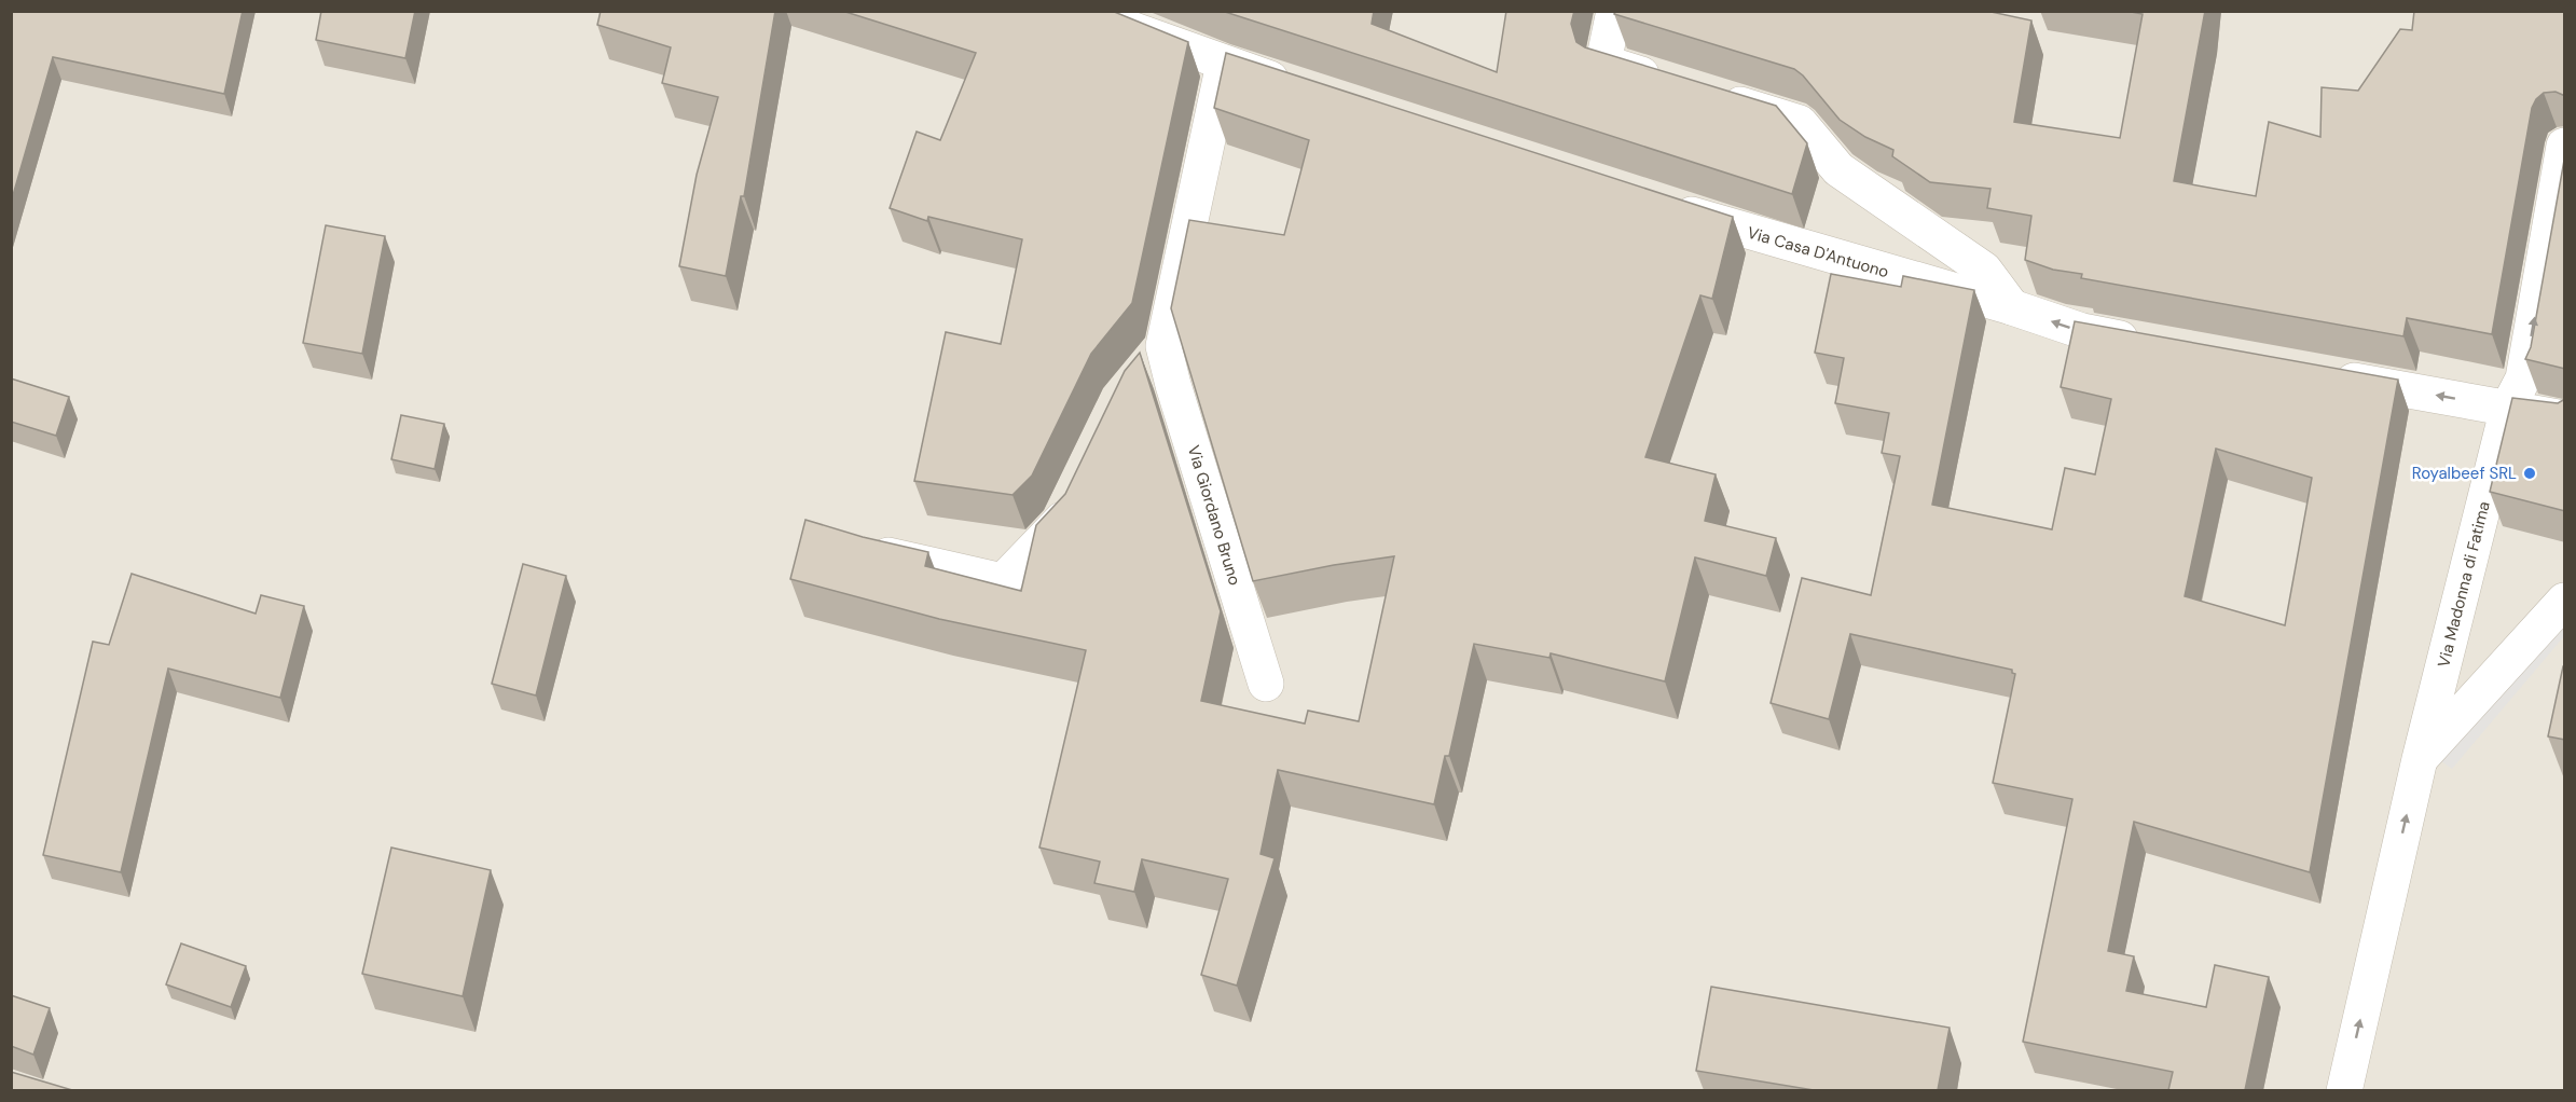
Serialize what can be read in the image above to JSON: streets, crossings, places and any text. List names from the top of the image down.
{
  "streets": {
    "street": ["Via Casa D'Antuono", "Via Giordano Bruno", "Via Madonna di Fatima"]
  },
  "one_way": ["Via Madonna di Fatima"],
  "places": ["Royalbeef SRL"]
}
